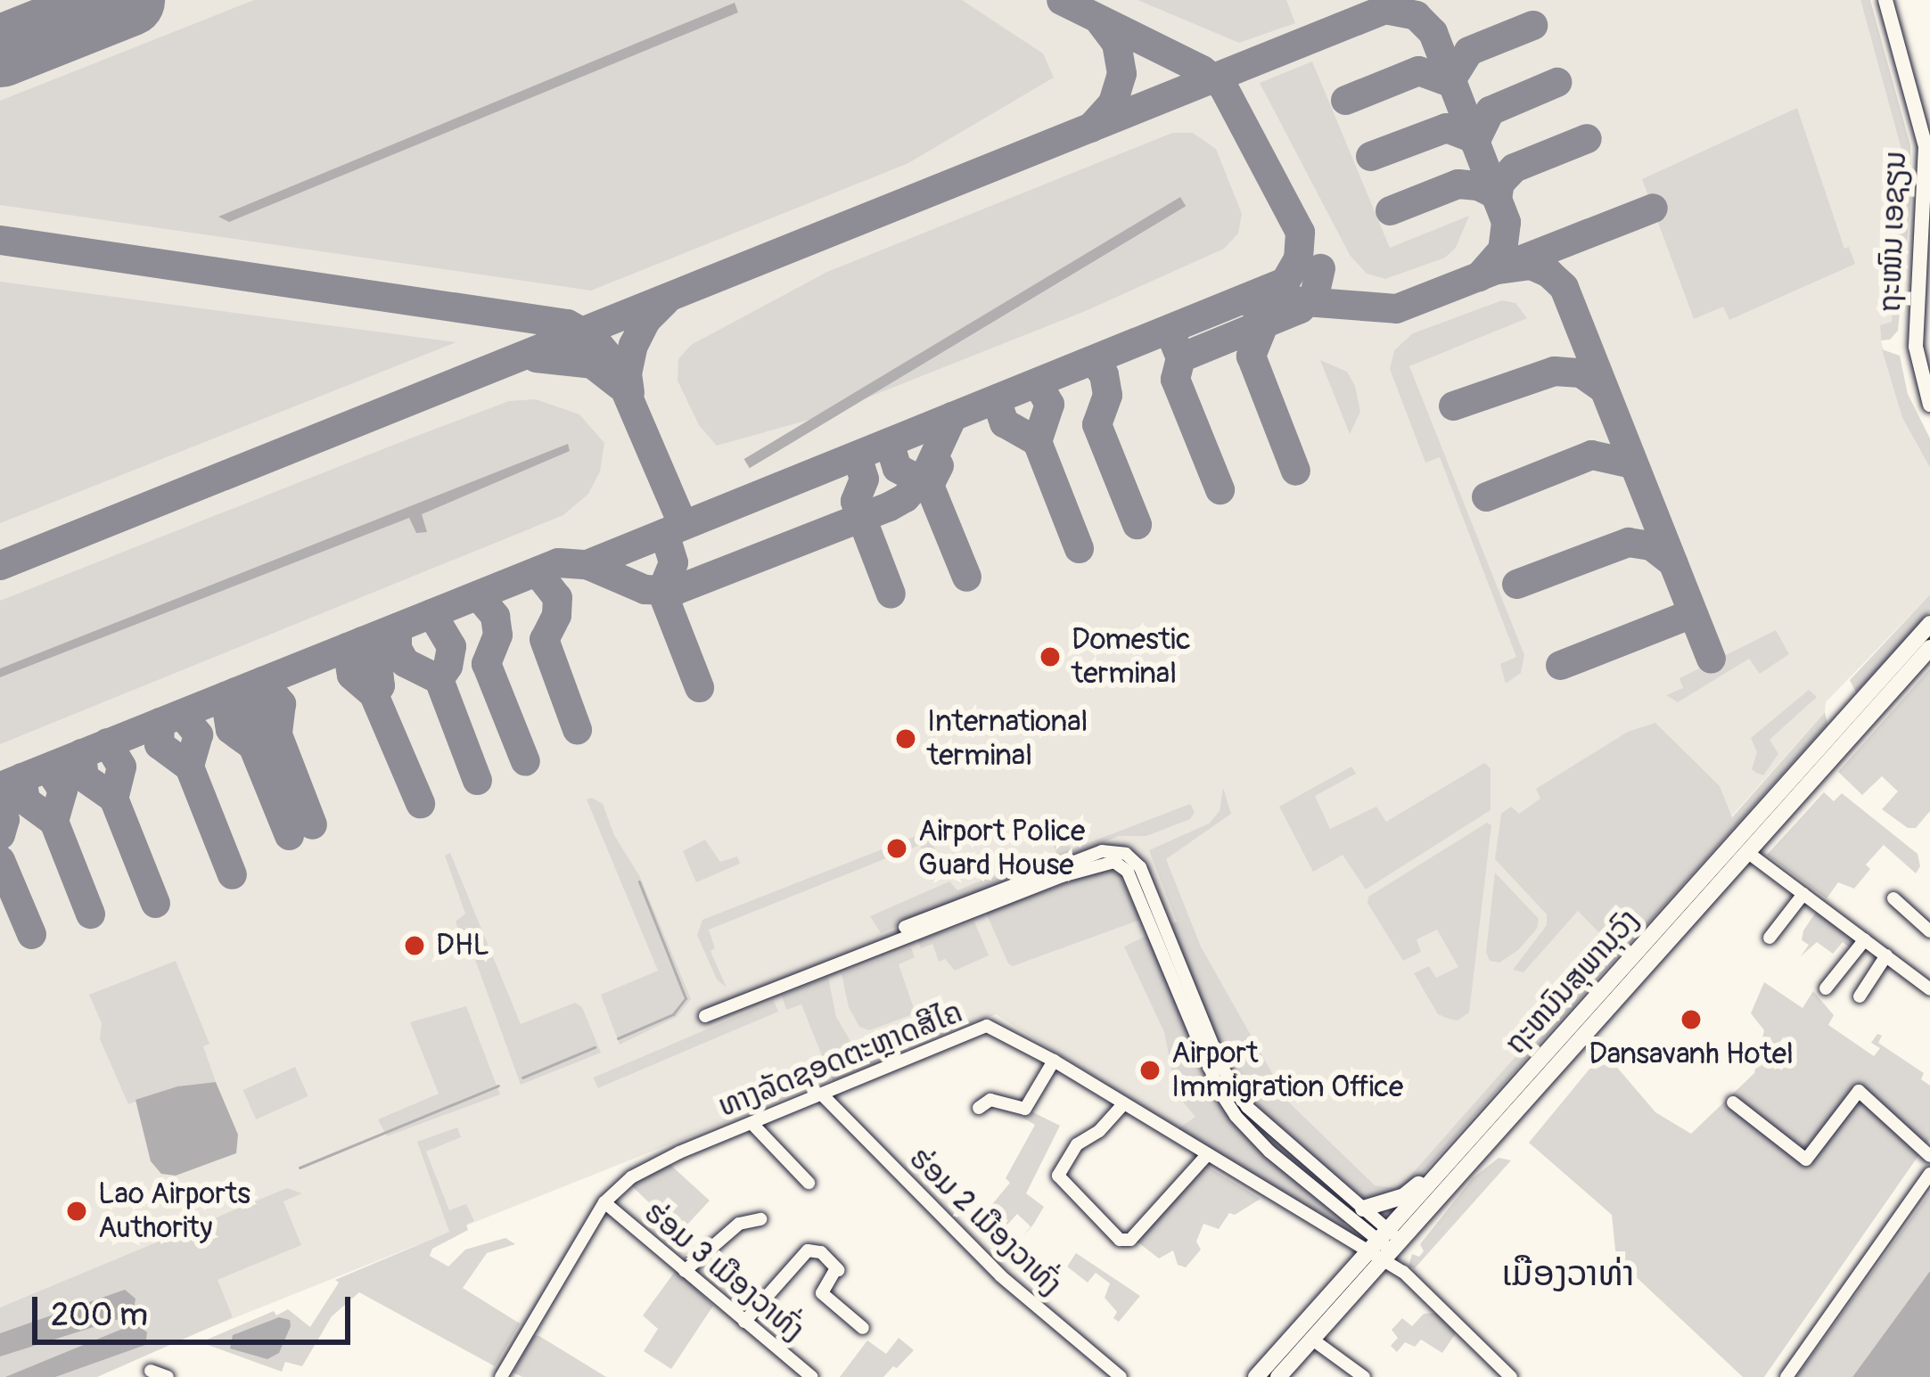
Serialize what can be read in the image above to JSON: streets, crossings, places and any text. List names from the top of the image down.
{
  "streets": {
    "highway": ["ຖະຫນົນສຸພານຸວົງ"],
    "main road": ["ຖະໜົນ ເອຊຽນ"],
    "street": ["ທາງລັດຊອດຕະຫຼາດສີໄຄ", "ຮ່ອມ 2 ເມືອງວາທົ່ງ", "ຮ່ອມ 3 ເມືອງວາທົ່ງ"]
  },
  "crossings": [
    ["ຖະຫນົນສຸພານຸວົງ", "ທາງລັດຊອດຕະຫຼາດສີໄຄ"],
    ["ທາງລັດຊອດຕະຫຼາດສີໄຄ", "ຮ່ອມ 2 ເມືອງວາທົ່ງ"],
    ["ທາງລັດຊອດຕະຫຼາດສີໄຄ", "ຮ່ອມ 3 ເມືອງວາທົ່ງ"]
  ],
  "districts": ["ເມືອງວາທ່າ"],
  "places": [
    "Domestic terminal",
    "International terminal",
    "Airport Police Guard House",
    "DHL",
    "Dansavanh Hotel",
    "Airport Immigration Office",
    "Lao Airports Authority"
  ],
  "scale_bar": "200 m"
}
